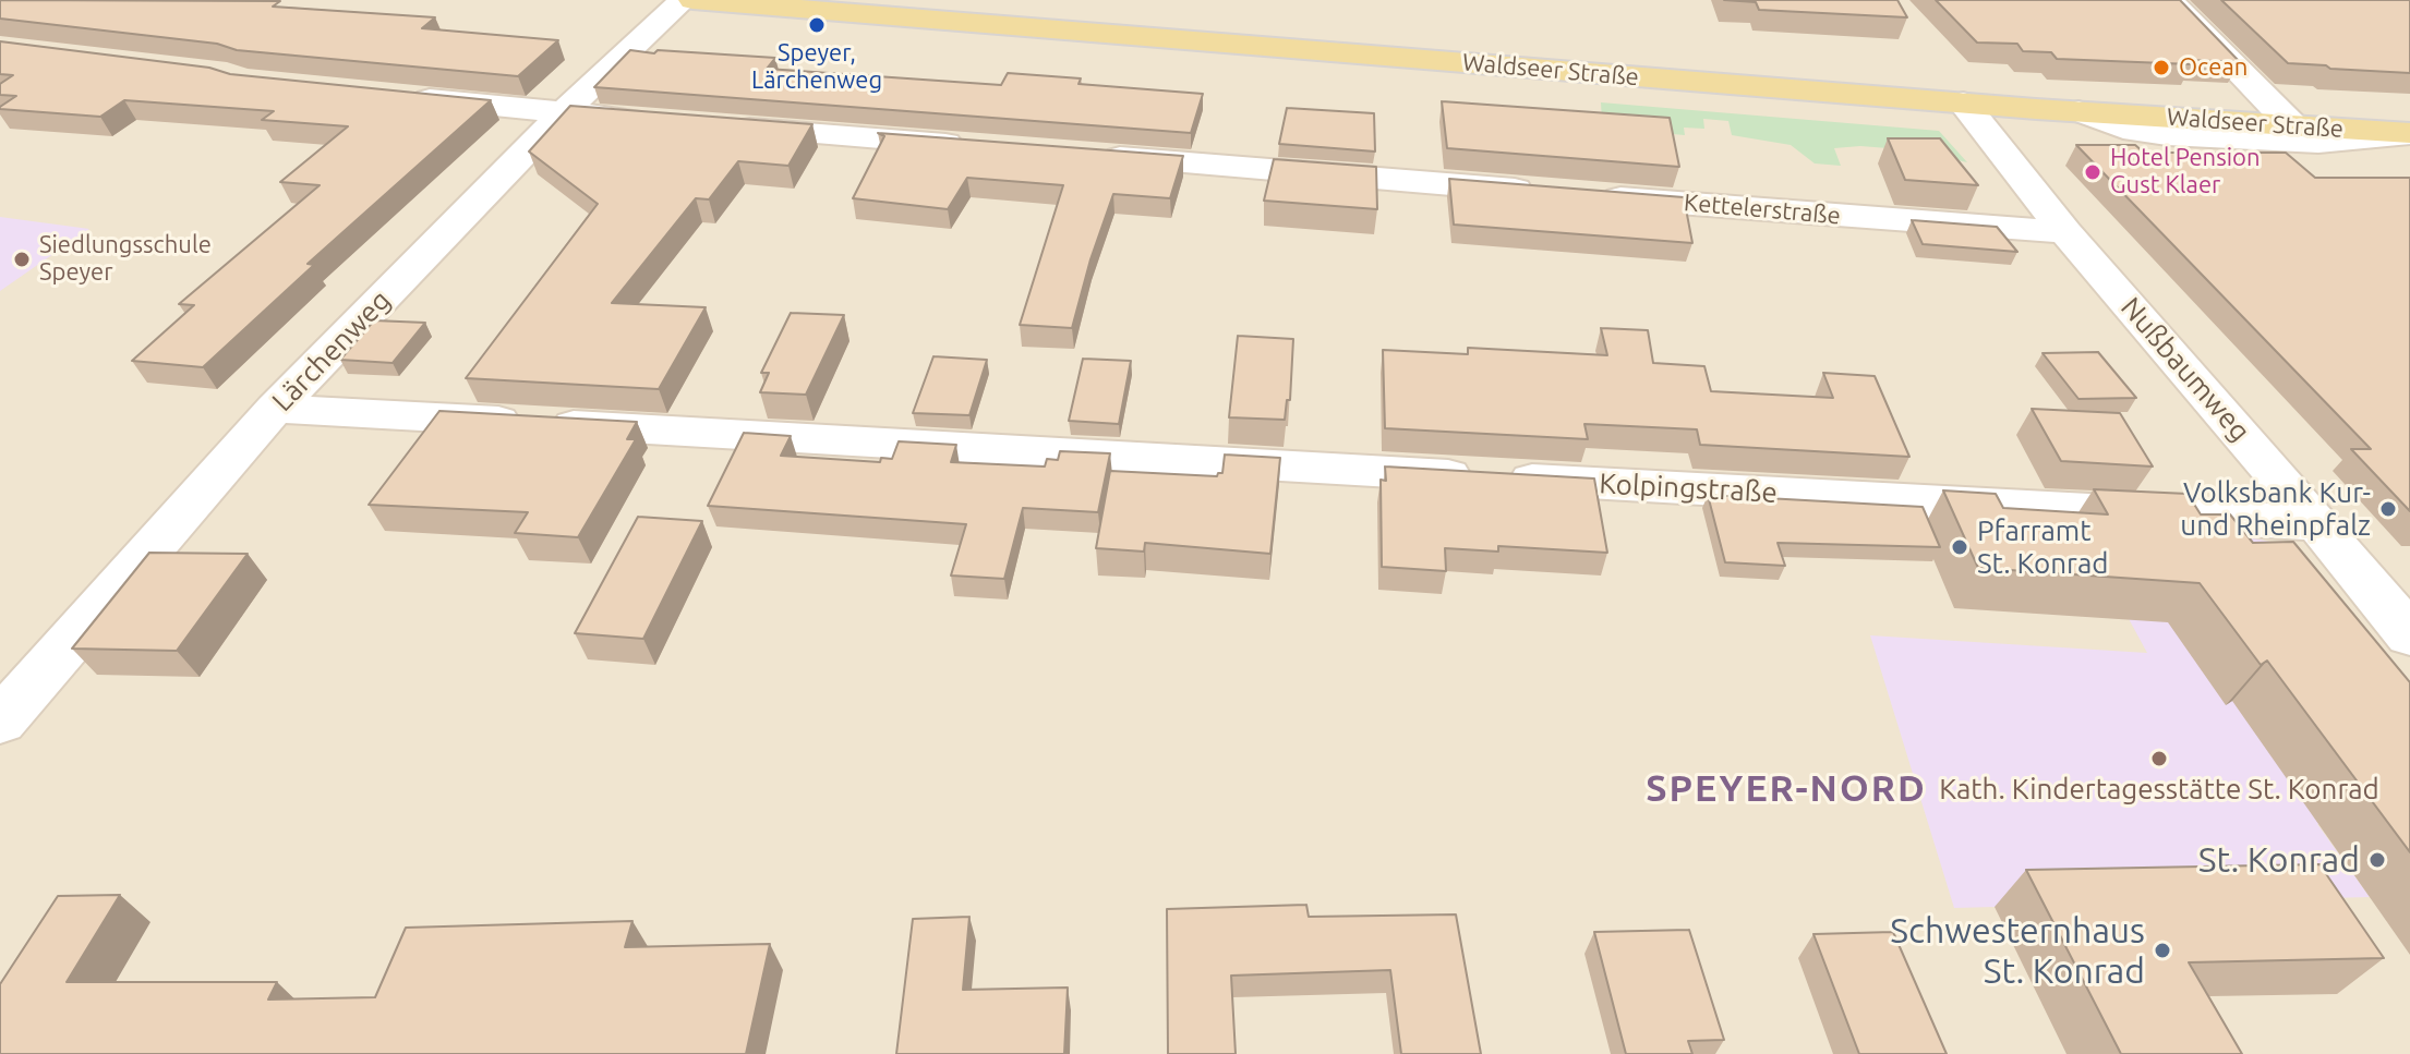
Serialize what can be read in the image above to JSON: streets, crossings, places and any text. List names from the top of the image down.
{
  "streets": {
    "main road": ["Waldseer Straße"],
    "street": [
      "Kettelerstraße",
      "Lärchenweg",
      "Nußbaumweg",
      "Kolpingstraße"
    ]
  },
  "crossings": [
    ["Waldseer Straße", "Nußbaumweg"],
    ["Kettelerstraße", "Nußbaumweg"],
    ["Lärchenweg", "Kolpingstraße"],
    ["Nußbaumweg", "Kolpingstraße"]
  ],
  "districts": ["SPEYER-NORD"],
  "places": [
    "Speyer, Lärchenweg",
    "Ocean",
    "Hotel Pension Gust Klaer",
    "Siedlungsschule Speyer",
    "Volksbank Kur- und Rheinpfalz",
    "Pfarramt St. Konrad",
    "Kath. Kindertagesstätte St. Konrad",
    "St. Konrad",
    "Schwesternhaus St. Konrad"
  ]
}
